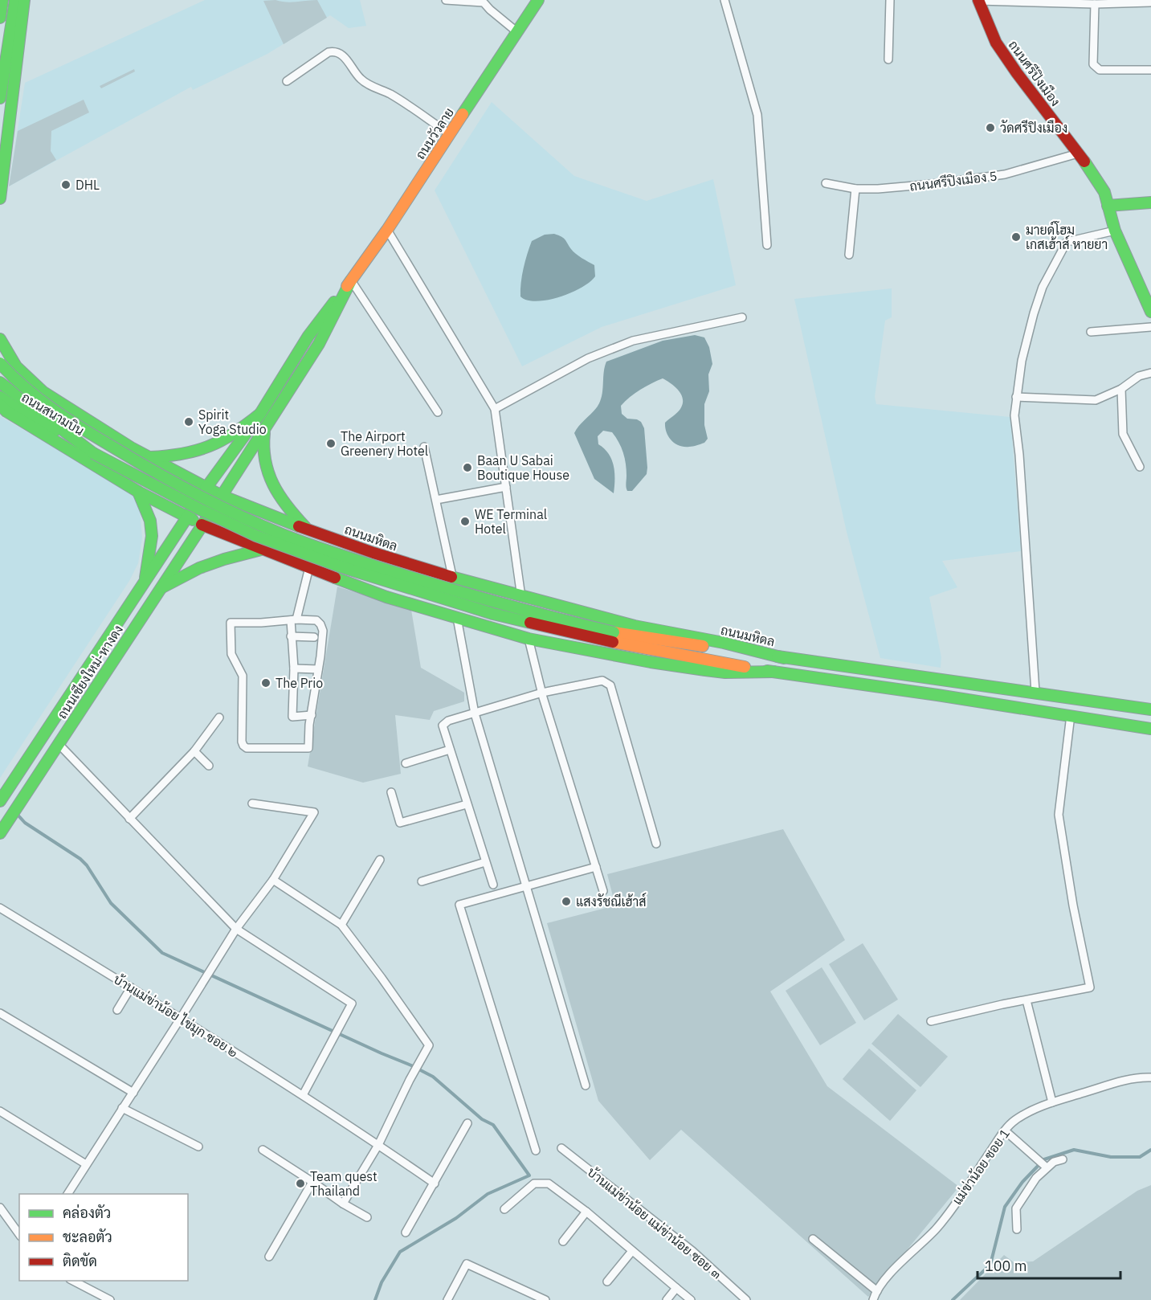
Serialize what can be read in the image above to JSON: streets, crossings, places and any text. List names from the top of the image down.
{
  "streets": {
    "main road": [
      "ถนนศรีปิงเมือง",
      "ถนนวัวลาย",
      "ถนนสนามบิน",
      "ถนนมหิดล",
      "ถนนเชียงใหม่-หางดง"
    ],
    "street": [
      "ถนนศรีปิงเมือง 5",
      "บ้านแม่ข่าน้อย ไข่มุก ซอย ๒",
      "แม่ข่าน้อย ซอย 1",
      "บ้านแม่ข่าน้อย แม่ข่าน้อย ซอย ๓"
    ]
  },
  "crossings": [
    ["ถนนศรีปิงเมือง", "ถนนศรีปิงเมือง 5"],
    ["ถนนวัวลาย", "ถนนมหิดล"],
    ["ถนนวัวลาย", "ถนนเชียงใหม่-หางดง"],
    ["ถนนสนามบิน", "ถนนมหิดล"],
    ["ถนนมหิดล", "ถนนเชียงใหม่-หางดง"]
  ],
  "places": [
    "วัดศรีปิงเมือง",
    "DHL",
    "มายด์โฮม เกสเฮ้าส์ หายยา",
    "Spirit Yoga Studio",
    "The Airport Greenery Hotel",
    "Baan U Sabai Boutique House",
    "WE Terminal Hotel",
    "The Prio",
    "แสงรัชณีเฮ้าส์",
    "Team quest Thailand"
  ],
  "legend": ["คล่องตัว", "ชะลอตัว", "ติดขัด"],
  "scale_bar": "100 m"
}
